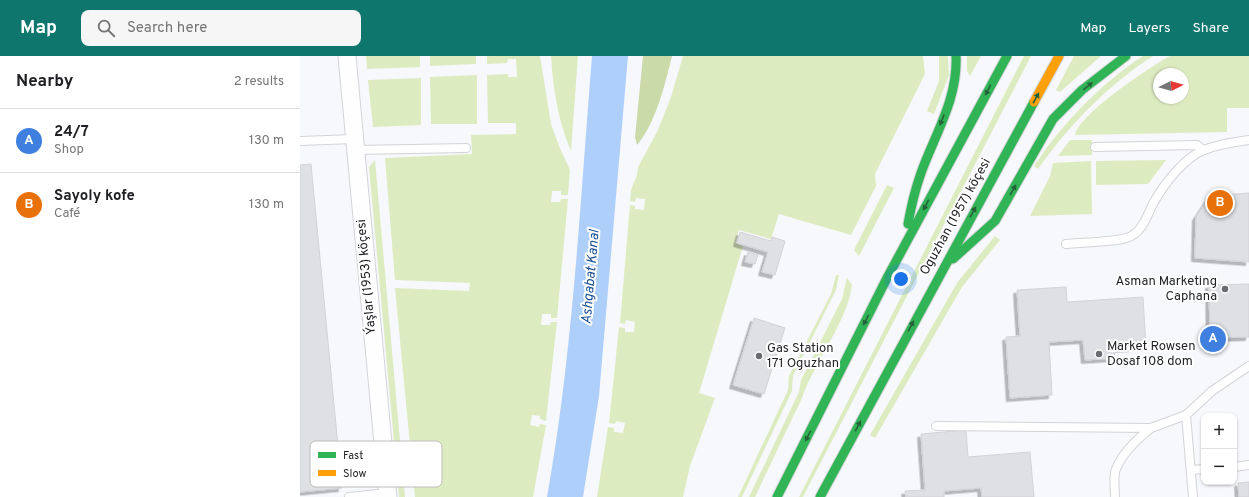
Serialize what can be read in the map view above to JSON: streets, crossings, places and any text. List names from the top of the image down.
{
  "streets": {
    "main road": ["Oguzhan (1957) köçesi"],
    "street": ["Ýaşlar (1953) köçesi"]
  },
  "water": ["Ashgabat Kanal"],
  "places": ["Asman Marketing Caphana", "Market Rowsen Dosaf 108 dom", "Gas Station 171 Oguzhan"],
  "legend": ["Fast", "Slow"],
  "north": "right",
  "page": {
    "header": "Map",
    "search": "Search here",
    "nav": ["Map", "Layers", "Share"],
    "heading": ["Nearby", "2 results"],
    "list": [
      {
        "mark": "A",
        "name": "24/7",
        "note": "Shop",
        "value": "130 m"
      },
      {
        "mark": "B",
        "name": "Sayoly kofe",
        "note": "Café",
        "value": "130 m"
      }
    ],
    "pins": ["B", "A"],
    "map_buttons": ["+", "−"]
  }
}
